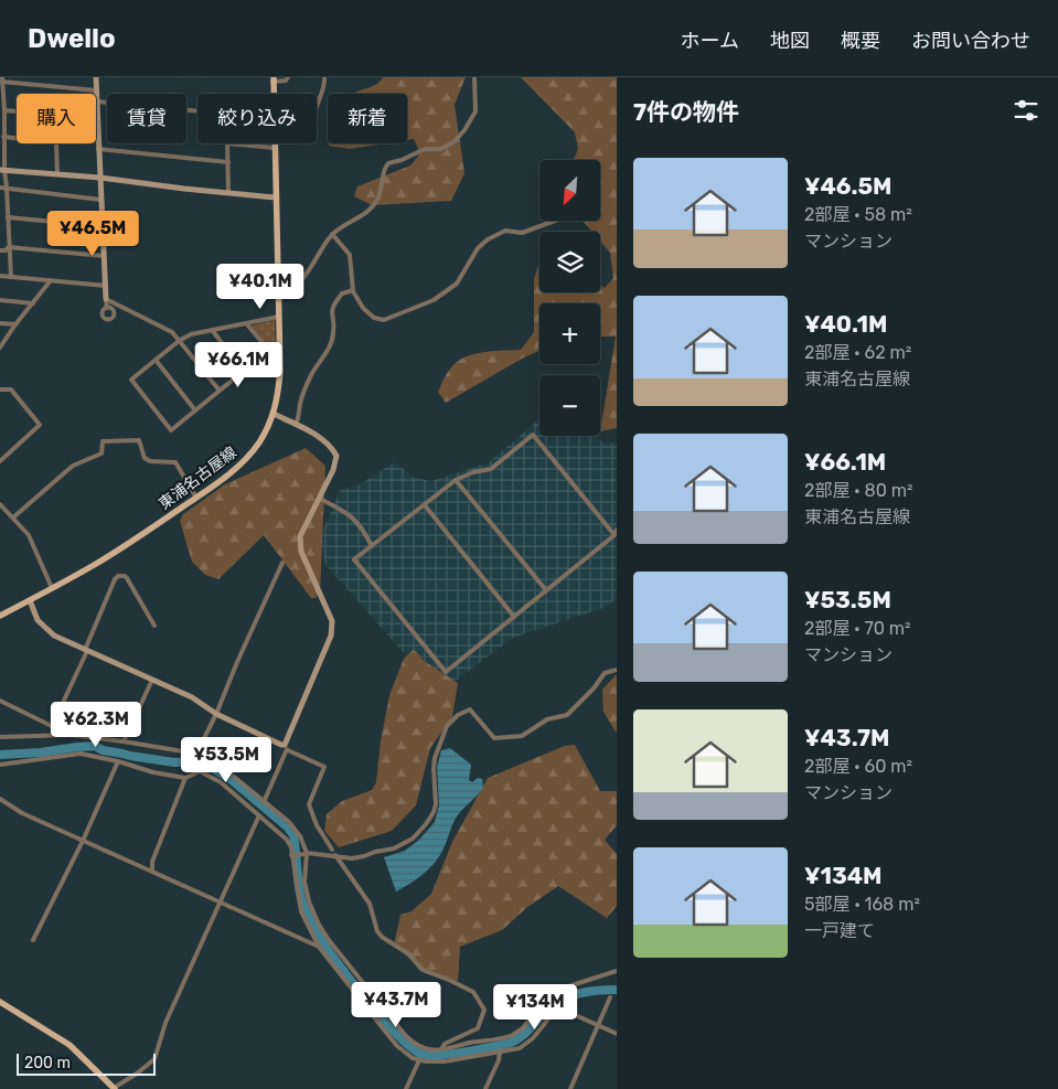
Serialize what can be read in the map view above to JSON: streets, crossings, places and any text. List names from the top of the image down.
{
  "streets": {
    "main road": ["東浦名古屋線"]
  },
  "scale_bar": "200 m",
  "north": "bottom left",
  "page": {
    "header": "Dwello",
    "nav": [
      "ホーム",
      "地図",
      "概要",
      "お問い合わせ"
    ],
    "heading": "7件の物件",
    "chip": [
      "購入",
      "賃貸",
      "絞り込み",
      "新着"
    ],
    "list": [
      {
        "name": "¥46.5M",
        "note": "2部屋 · 58 m² · マンション"
      },
      {
        "name": "¥40.1M",
        "note": "2部屋 · 62 m² · 東浦名古屋線"
      },
      {
        "name": "¥66.1M",
        "note": "2部屋 · 80 m² · 東浦名古屋線"
      },
      {
        "name": "¥53.5M",
        "note": "2部屋 · 70 m² · マンション"
      },
      {
        "name": "¥43.7M",
        "note": "2部屋 · 60 m² · マンション"
      },
      {
        "name": "¥134M",
        "note": "5部屋 · 168 m² · 一戸建て"
      }
    ],
    "map_buttons": ["+", "−"],
    "price": [
      "¥46.5M",
      "¥40.1M",
      "¥66.1M",
      "¥62.3M",
      "¥53.5M",
      "¥43.7M",
      "¥134M"
    ],
    "scale": "200 m"
  }
}
